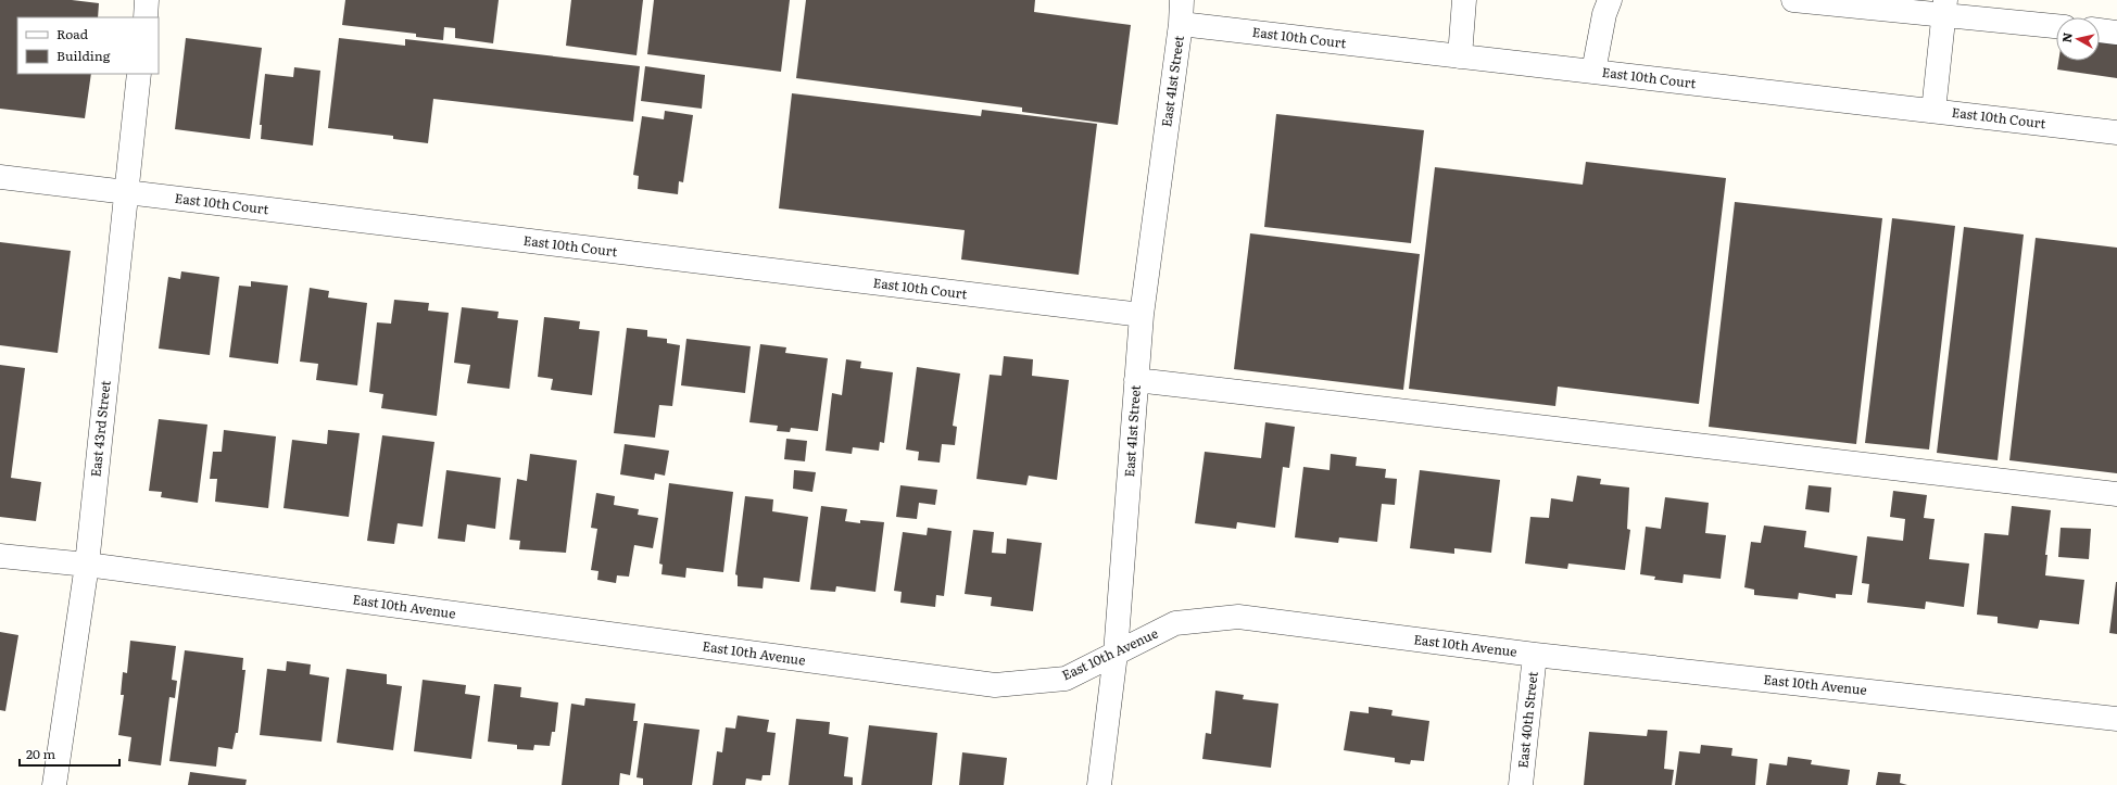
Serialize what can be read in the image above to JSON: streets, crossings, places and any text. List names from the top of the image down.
{
  "streets": {
    "street": [
      "East 10th Court",
      "East 41st Street",
      "East 43rd Street",
      "East 10th Avenue",
      "East 40th Street"
    ]
  },
  "crossings": [
    ["East 10th Court", "East 41st Street"],
    ["East 10th Court", "East 43rd Street"],
    ["East 41st Street", "East 10th Avenue"],
    ["East 43rd Street", "East 10th Avenue"],
    ["East 10th Avenue", "East 40th Street"]
  ],
  "legend": ["Road", "Building"],
  "scale_bar": "20 m",
  "north": "left"
}
